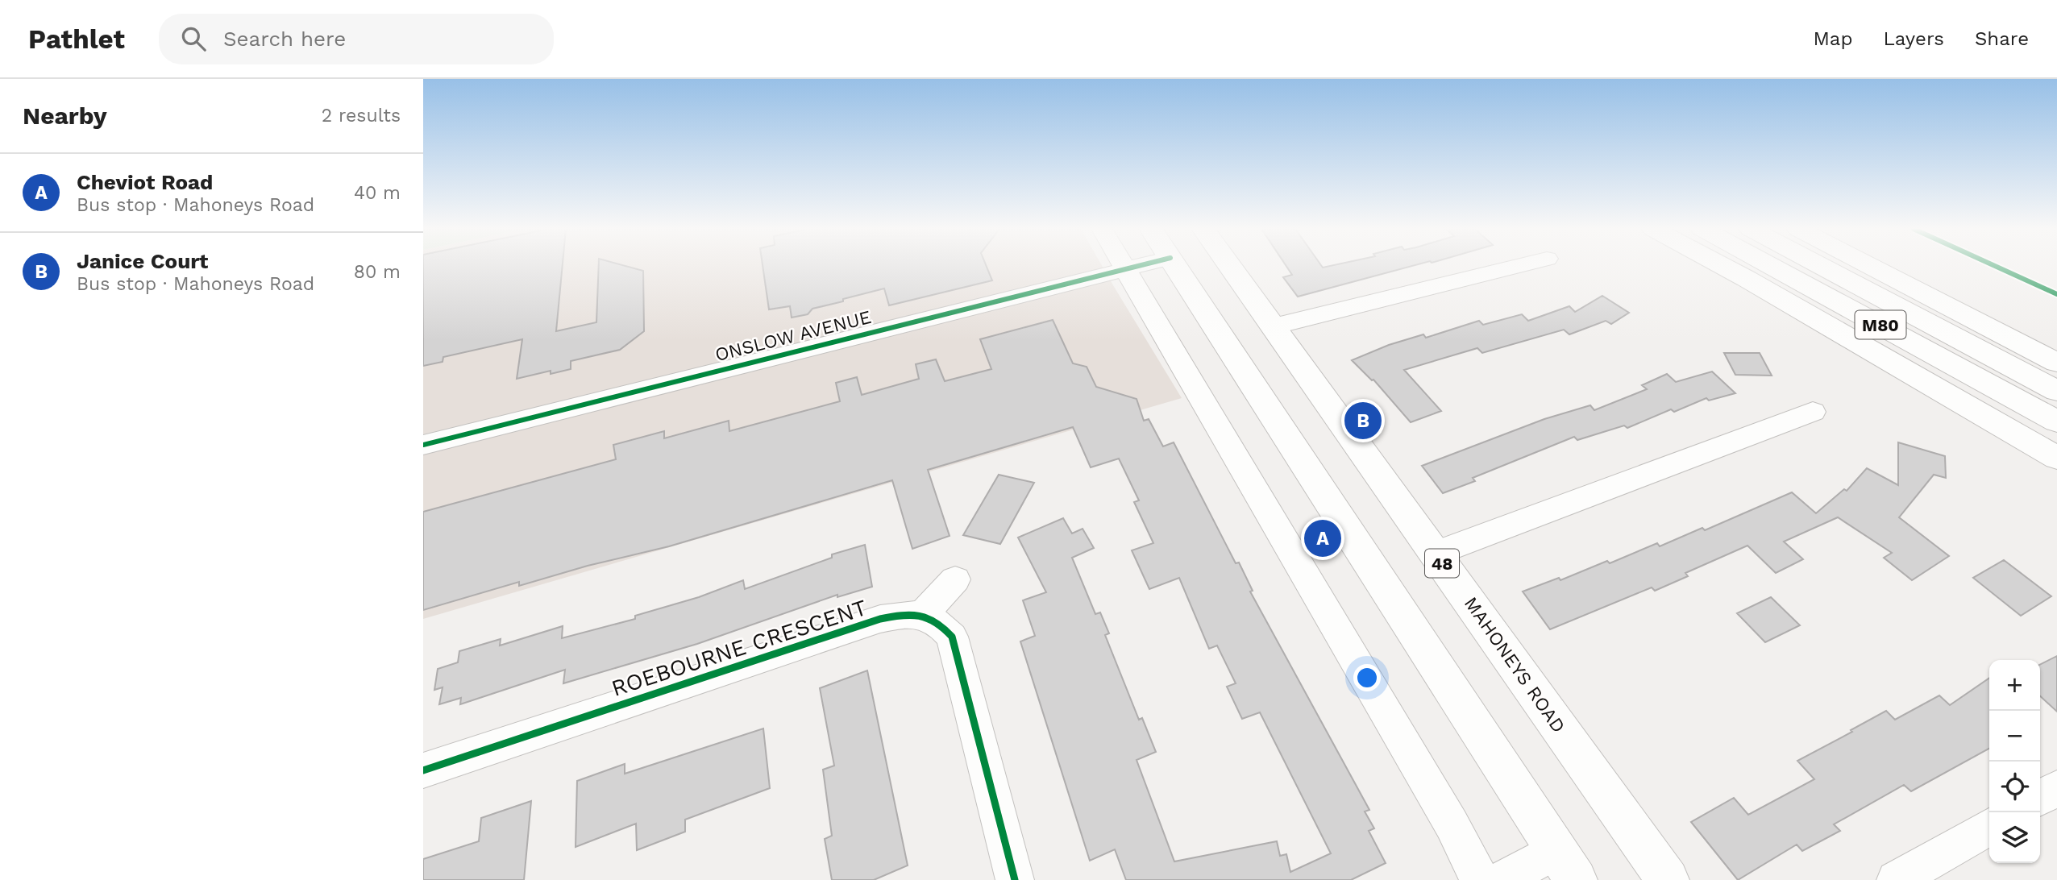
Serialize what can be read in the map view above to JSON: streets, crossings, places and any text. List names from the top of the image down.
{
  "streets": {
    "main road": ["M80", "48", "MAHONEYS ROAD"],
    "street": ["ONSLOW AVENUE", "ROEBOURNE CRESCENT"]
  },
  "page": {
    "header": "Pathlet",
    "search": "Search here",
    "nav": ["Map", "Layers", "Share"],
    "heading": ["Nearby", "2 results"],
    "list": [
      {
        "mark": "A",
        "name": "Cheviot Road",
        "note": "Bus stop · Mahoneys Road",
        "value": "40 m"
      },
      {
        "mark": "B",
        "name": "Janice Court",
        "note": "Bus stop · Mahoneys Road",
        "value": "80 m"
      }
    ],
    "pins": ["B", "A"],
    "map_buttons": ["+", "−"]
  }
}
